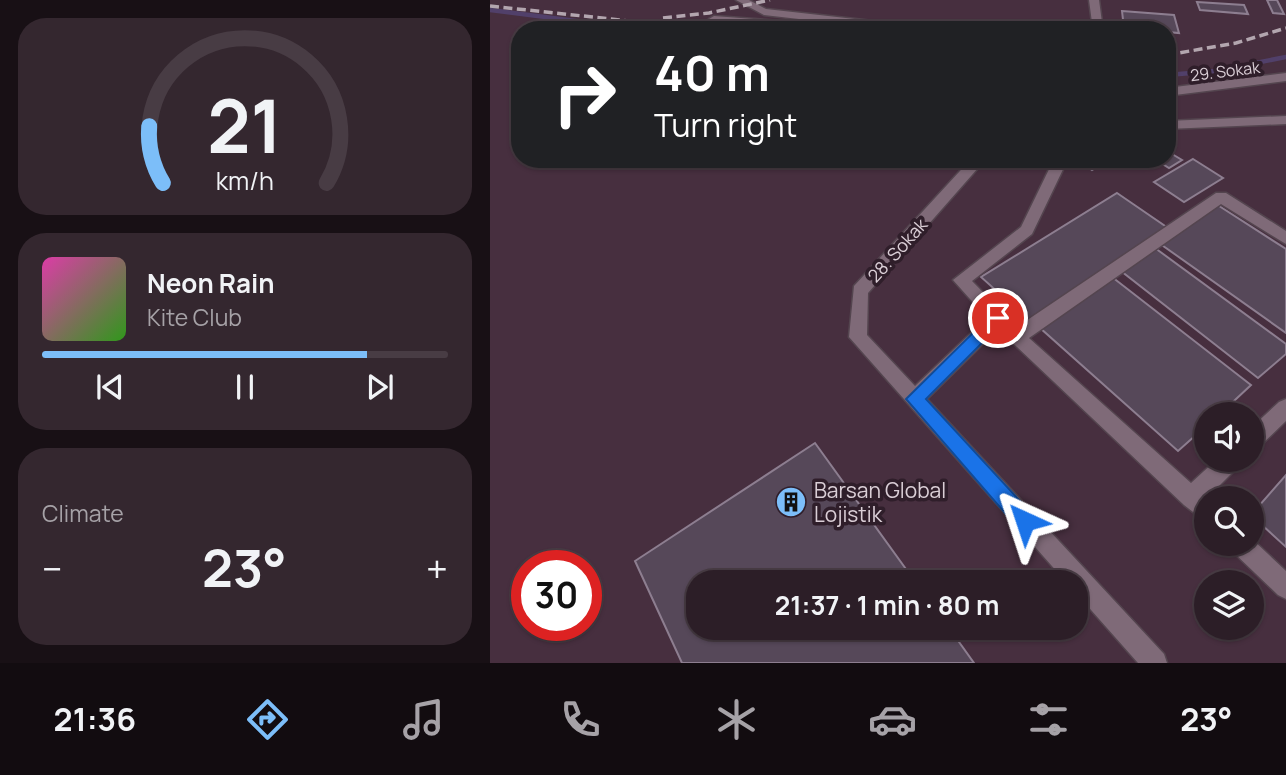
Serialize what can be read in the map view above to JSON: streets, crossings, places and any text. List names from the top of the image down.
{
  "streets": {
    "street": ["29. Sokak", "28. Sokak"]
  },
  "places": {
    "building": ["Barsan Global Lojistik"]
  },
  "page": {
    "turn": ["40 m", "Turn right"],
    "song": ["Neon Rain", "Kite Club"],
    "tile": "Climate",
    "heat": ["−", "23°", "+"],
    "limit": "30",
    "trip": "21:37 · 1 min · 80 m",
    "tabs": ["21:36", "23°"],
    "gauge": ["21", "km/h"]
  }
}
